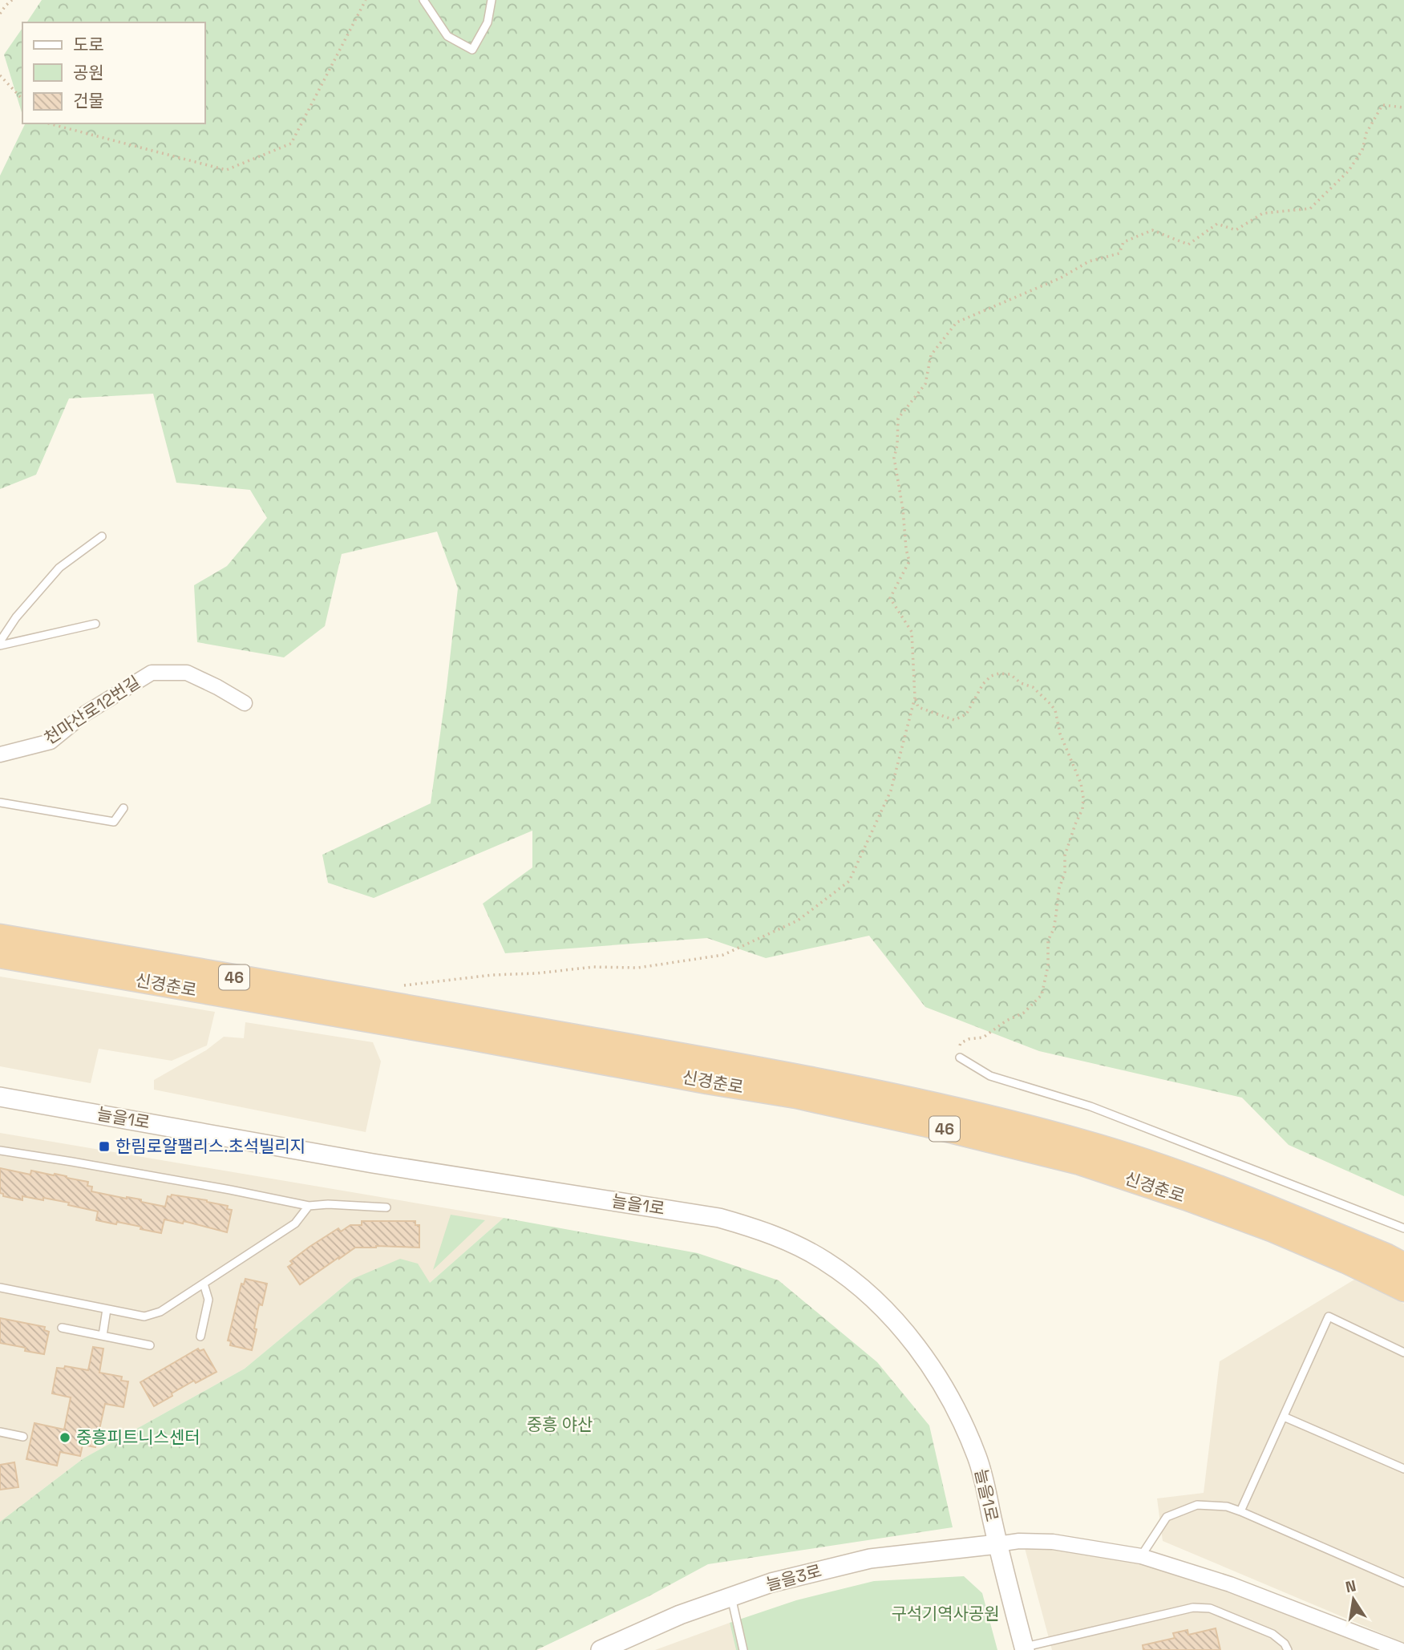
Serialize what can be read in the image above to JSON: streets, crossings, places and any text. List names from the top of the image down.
{
  "streets": {
    "highway": ["46", "신경춘로"],
    "street": ["천마산로12번길", "늘을1로", "늘을3로"]
  },
  "crossings": [
    ["늘을1로", "늘을3로"]
  ],
  "parks": ["중흥 야산", "구석기역사공원"],
  "places": {
    "transit": ["한림로얄팰리스.초석빌리지"],
    "other": ["중흥피트니스센터"]
  },
  "legend": ["도로", "공원", "건물"],
  "north": "top"
}
